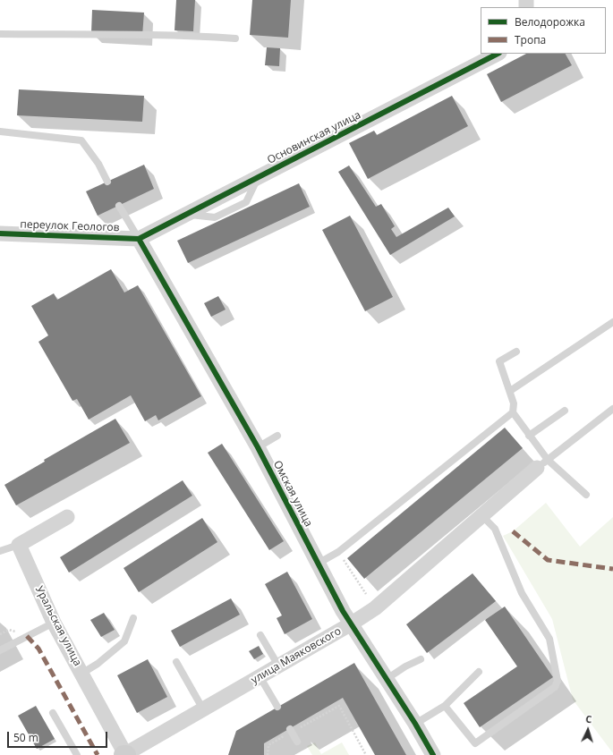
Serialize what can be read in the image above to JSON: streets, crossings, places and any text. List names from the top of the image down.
{
  "streets": {
    "street": [
      "Основинская улица",
      "переулок Геологов",
      "Омская улица",
      "Уральская улица",
      "улица Маяковского"
    ]
  },
  "crossings": [
    ["Основинская улица", "переулок Геологов"],
    ["Основинская улица", "Омская улица"],
    ["переулок Геологов", "Омская улица"],
    ["Омская улица", "улица Маяковского"],
    ["Уральская улица", "улица Маяковского"]
  ],
  "legend": ["Велодорожка", "Тропа"],
  "scale_bar": "50 m",
  "north": "top"
}
